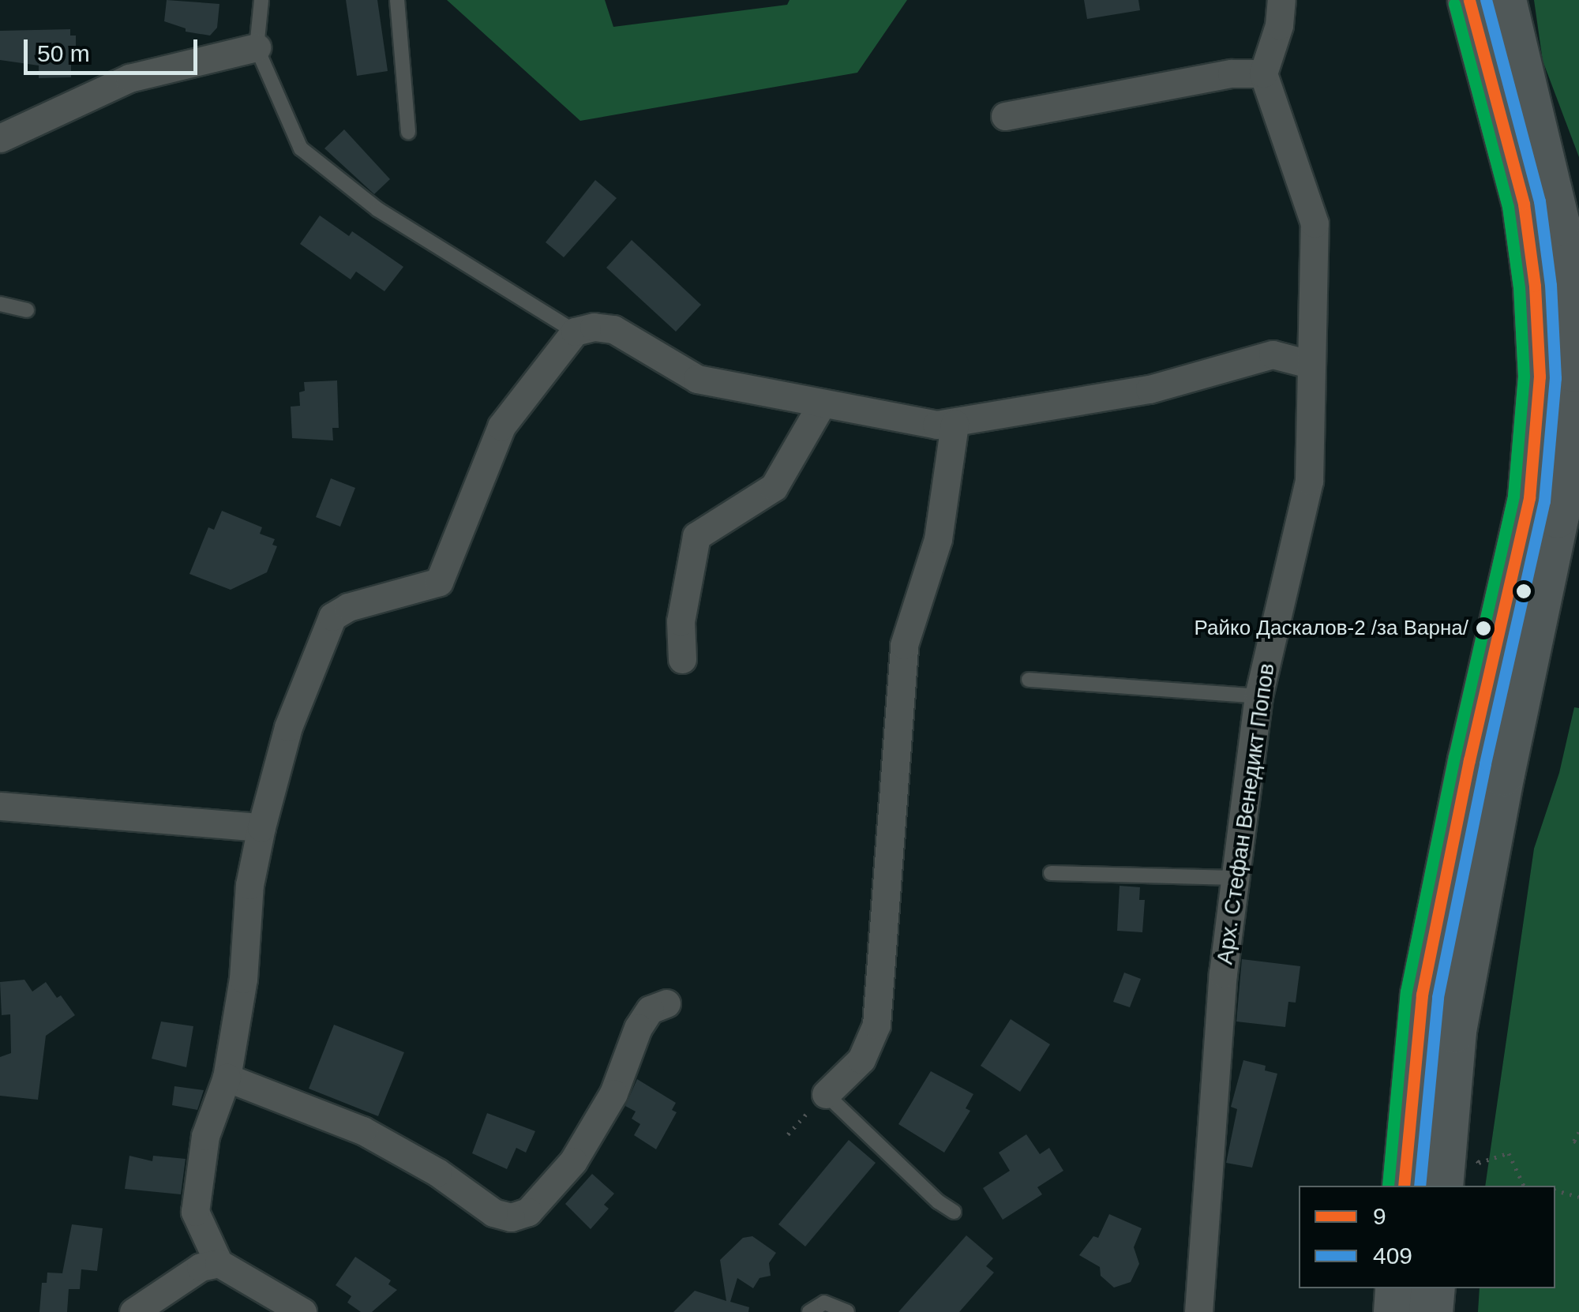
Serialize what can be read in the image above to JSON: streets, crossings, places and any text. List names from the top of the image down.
{
  "streets": {
    "street": ["Арх. Стефан Венедикт Попов"]
  },
  "places": ["Райко Даскалов-2 /за Варна/"],
  "lines": ["transit line 9", "transit line 409"],
  "legend": ["9", "409"],
  "scale_bar": "50 m"
}
